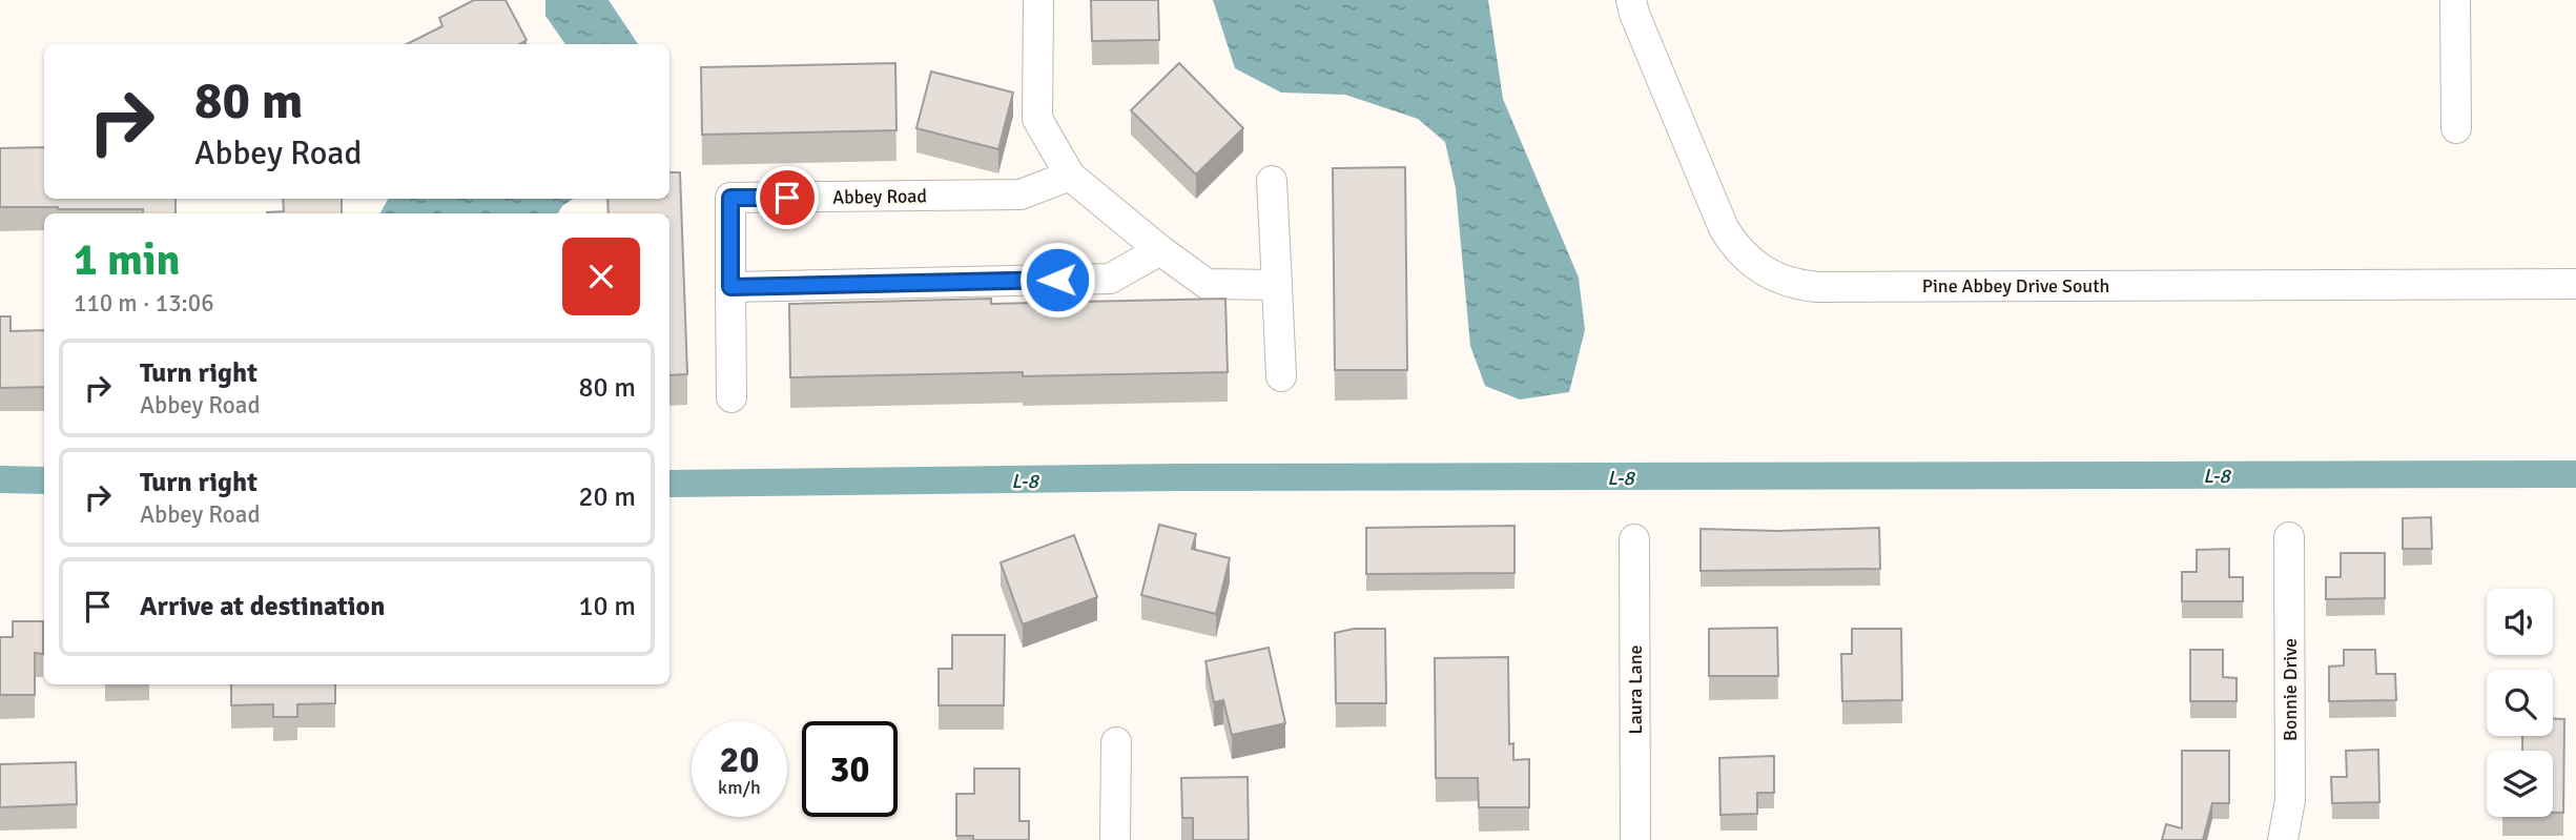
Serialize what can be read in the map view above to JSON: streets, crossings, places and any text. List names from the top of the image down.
{
  "streets": {
    "street": [
      "Abbey Road",
      "Pine Abbey Drive South",
      "Laura Lane",
      "Bonnie Drive"
    ]
  },
  "water": ["L-8"],
  "page": {
    "turn": ["80 m", "Abbey Road"],
    "heading": ["1 min", "110 m · 13:06"],
    "list": [
      {
        "name": "Turn right",
        "note": "Abbey Road",
        "value": "80 m"
      },
      {
        "name": "Turn right",
        "note": "Abbey Road",
        "value": "20 m"
      },
      {
        "name": "Arrive at destination",
        "value": "10 m"
      }
    ],
    "speed": "20 km/h",
    "limit": "30"
  }
}
